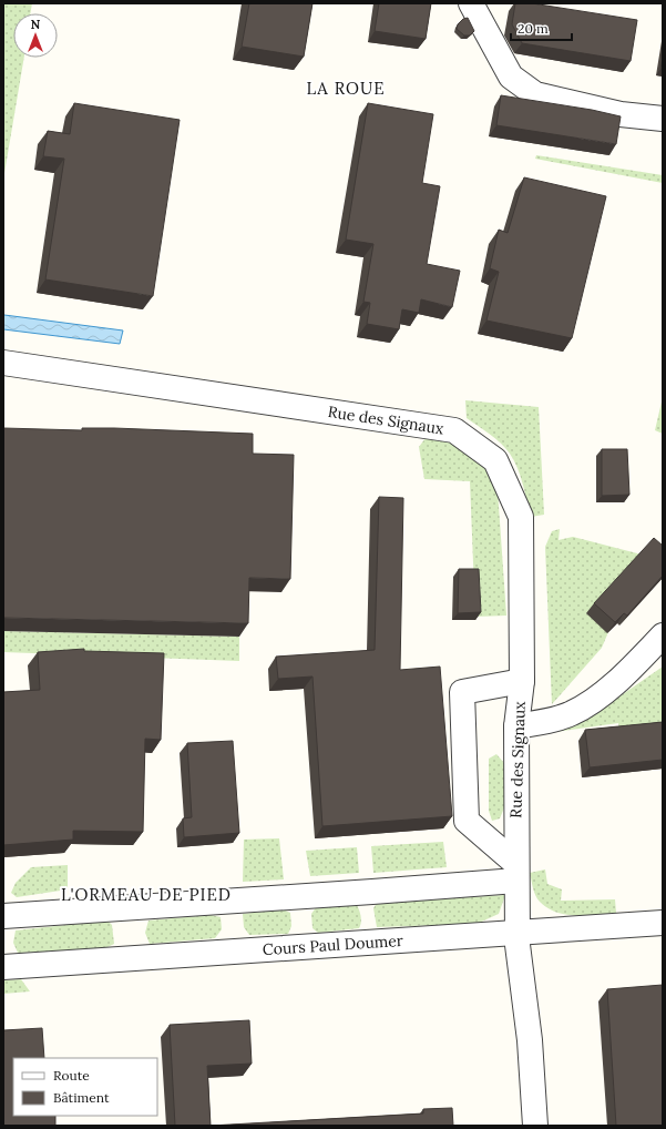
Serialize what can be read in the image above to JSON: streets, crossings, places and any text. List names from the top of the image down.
{
  "streets": {
    "street": ["Rue des Signaux", "Cours Paul Doumer"]
  },
  "crossings": [
    ["Rue des Signaux", "Cours Paul Doumer"]
  ],
  "districts": ["LA ROUE", "L'ORMEAU DE PIED"],
  "legend": ["Route", "Bâtiment"],
  "scale_bar": "20 m",
  "north": "top"
}
